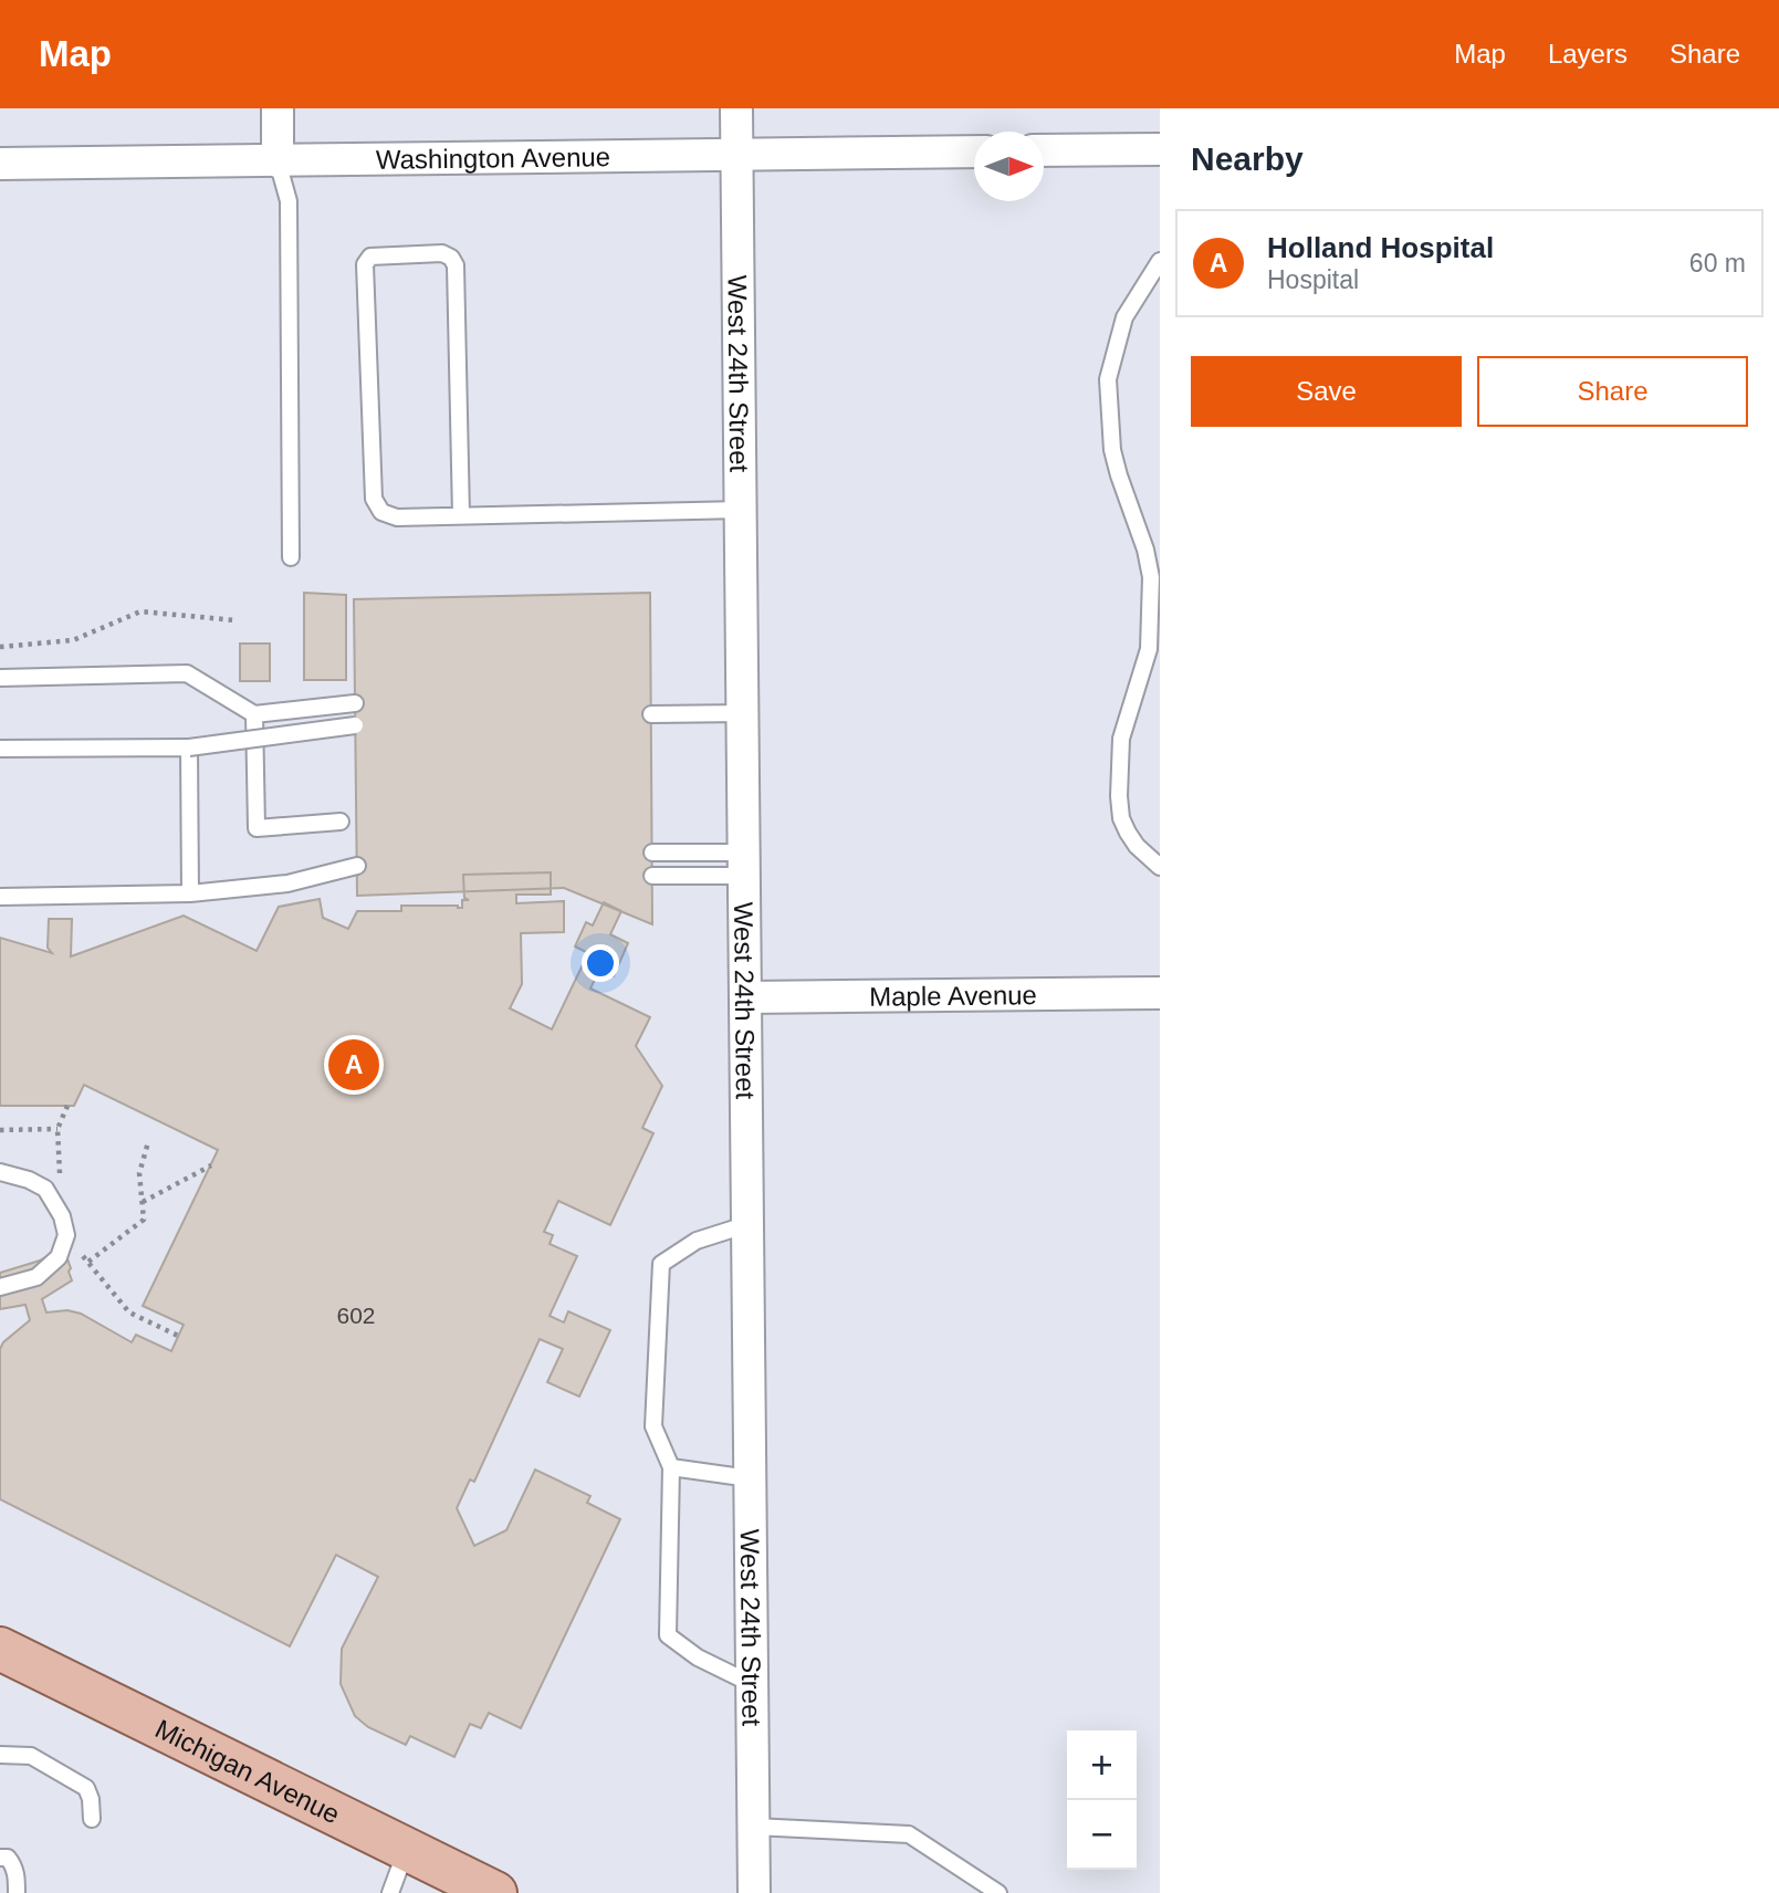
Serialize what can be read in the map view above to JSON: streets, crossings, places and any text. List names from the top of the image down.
{
  "streets": {
    "main road": ["Michigan Avenue"],
    "street": ["Washington Avenue", "West 24th Street", "Maple Avenue"]
  },
  "crossings": [
    ["Washington Avenue", "West 24th Street"],
    ["West 24th Street", "Maple Avenue"]
  ],
  "house_numbers": ["602"],
  "north": "right",
  "page": {
    "header": "Map",
    "nav": ["Map", "Layers", "Share"],
    "heading": "Nearby",
    "list": [
      {
        "mark": "A",
        "name": "Holland Hospital",
        "note": "Hospital",
        "value": "60 m"
      }
    ],
    "buttons": ["Save", "Share"],
    "pins": "A",
    "map_buttons": ["+", "−"]
  }
}
